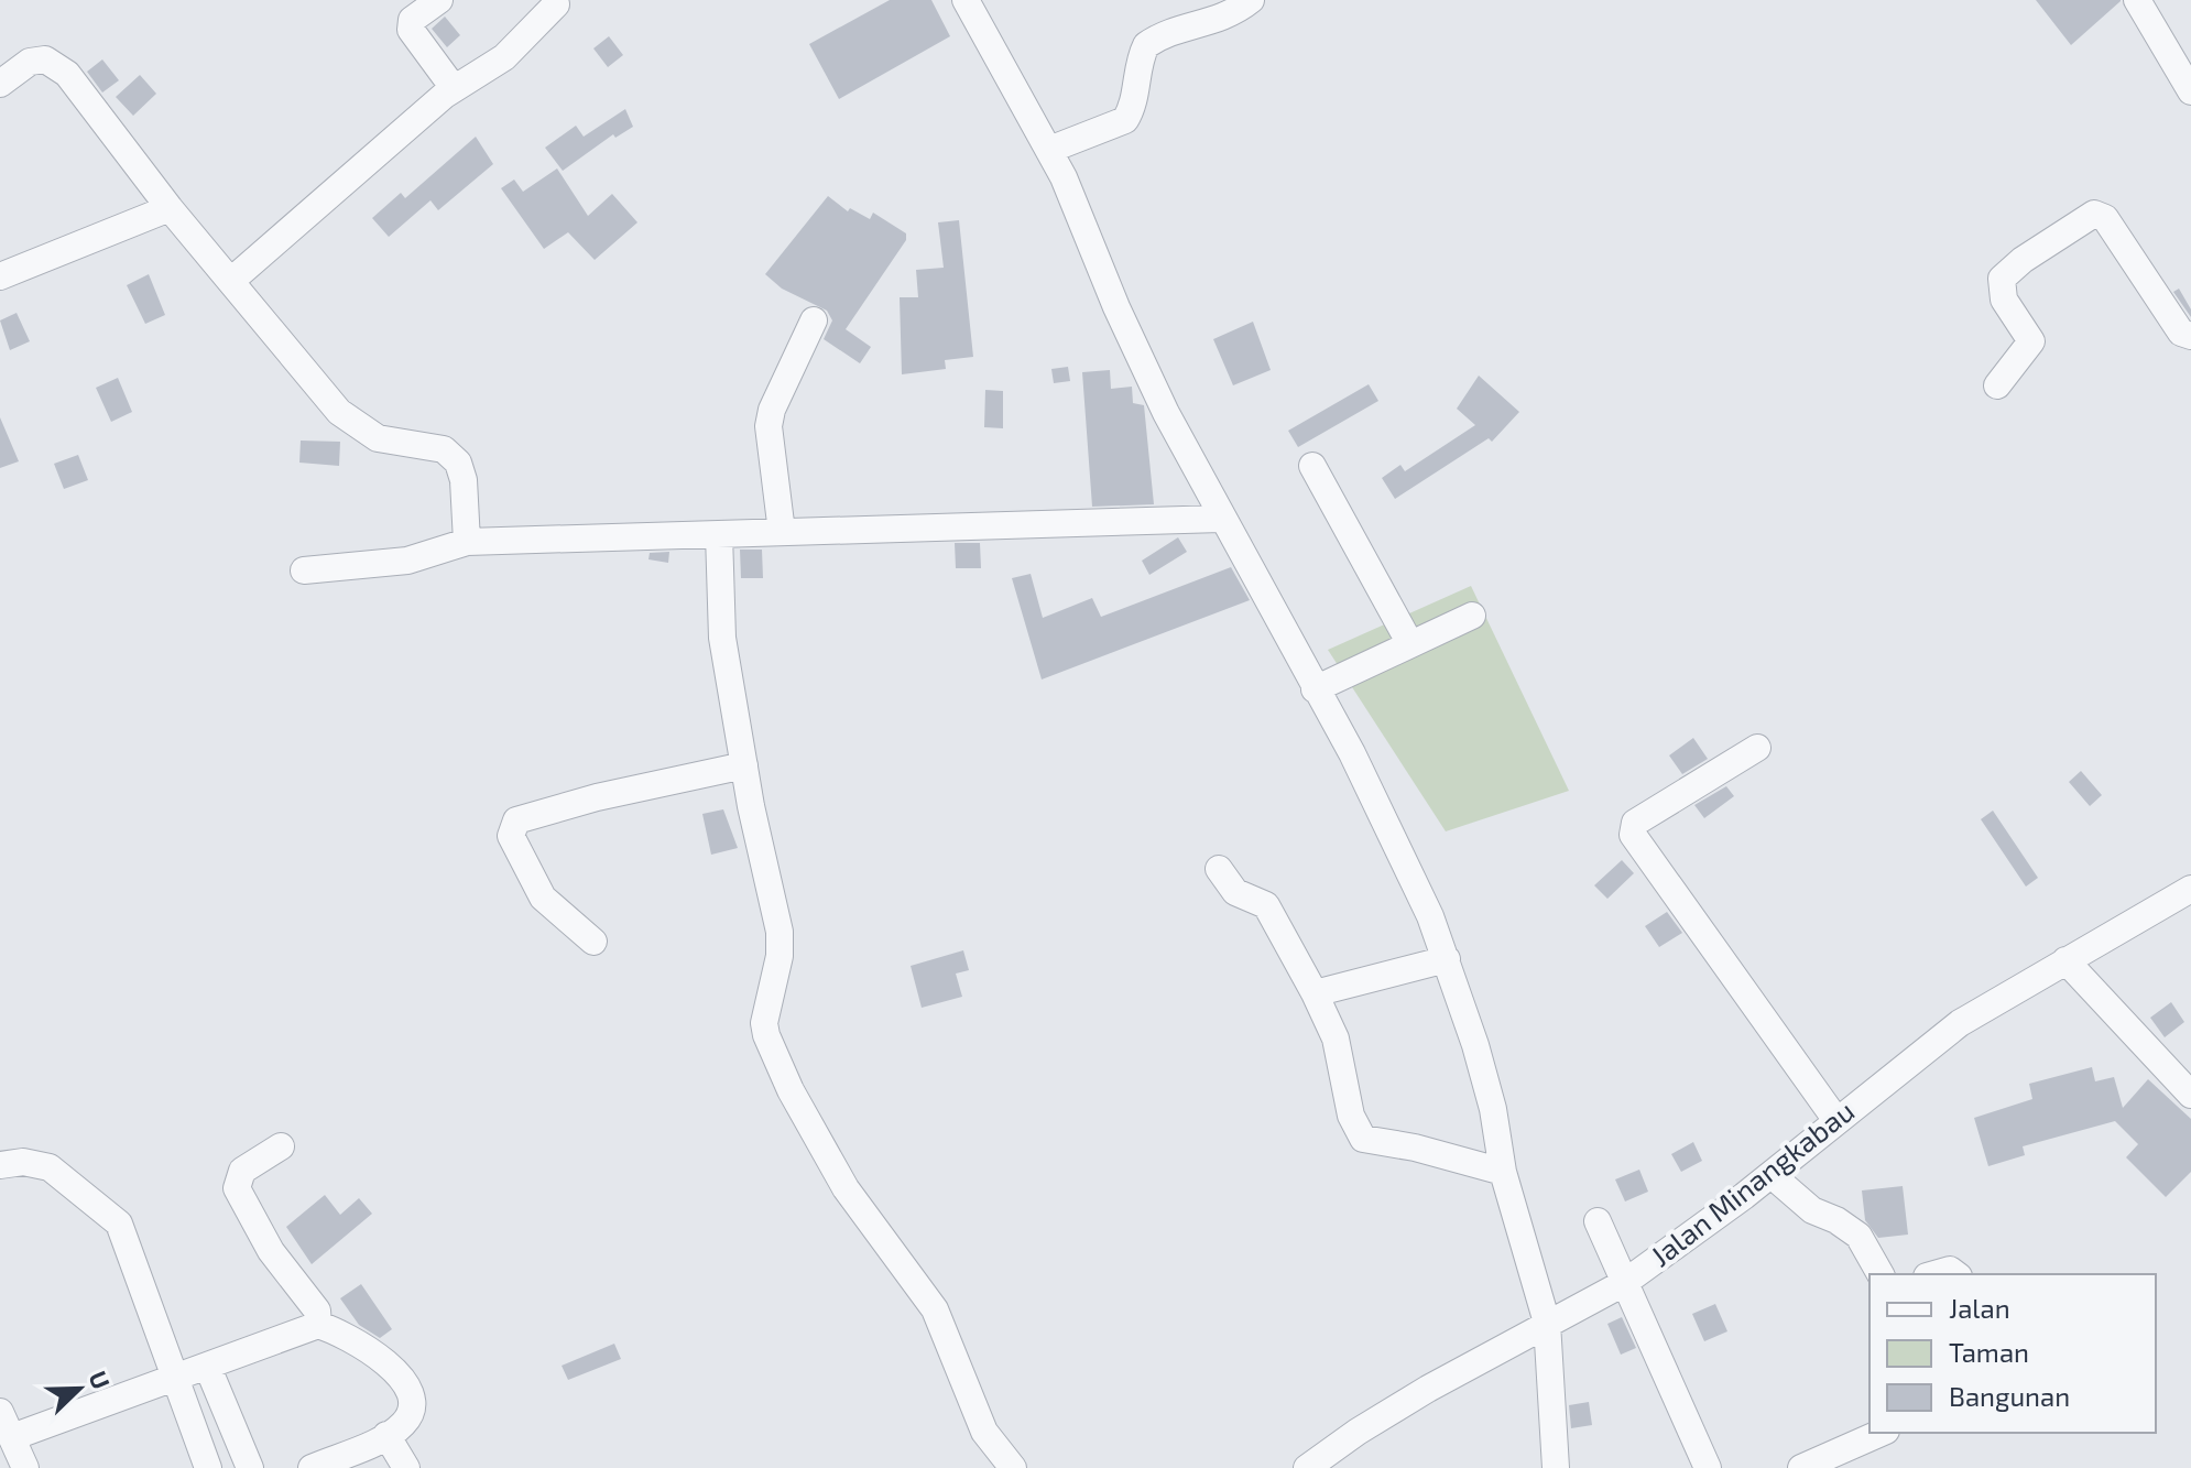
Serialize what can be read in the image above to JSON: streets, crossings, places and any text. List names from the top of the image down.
{
  "streets": {
    "street": ["Jalan Minangkabau"]
  },
  "legend": ["Jalan", "Taman", "Bangunan"],
  "north": "top right"
}
